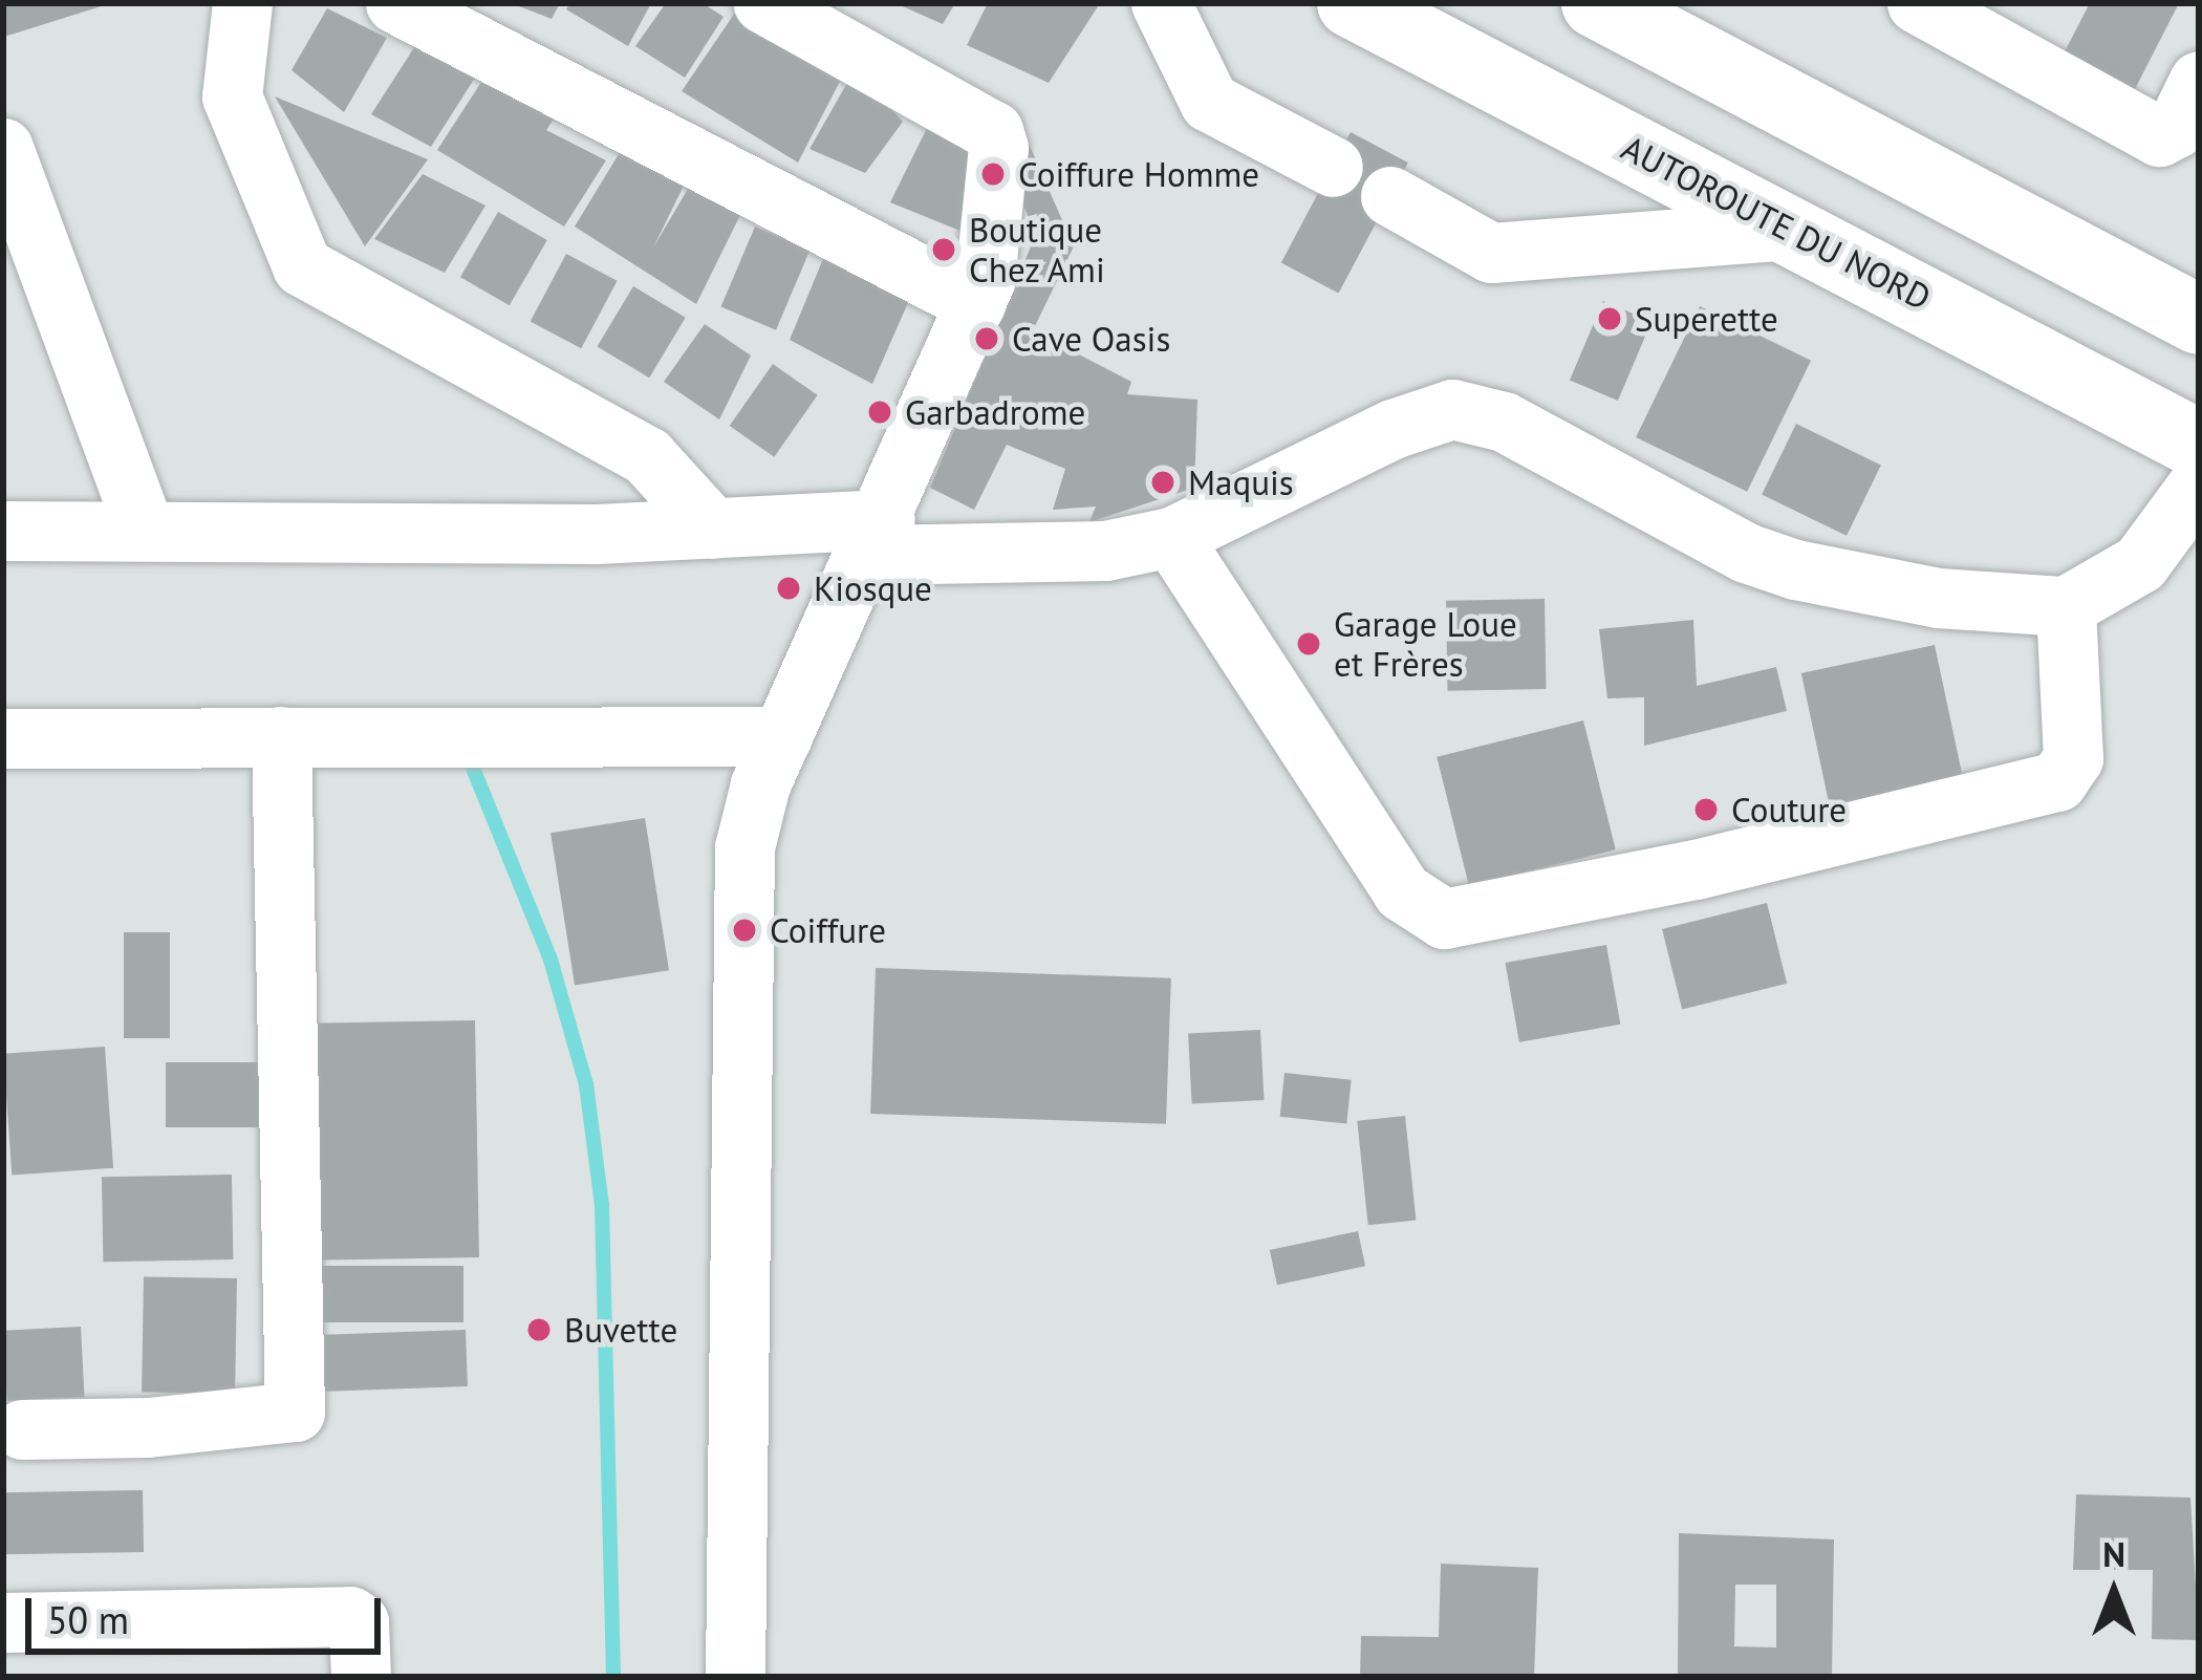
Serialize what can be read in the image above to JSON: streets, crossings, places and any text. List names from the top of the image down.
{
  "streets": {
    "highway": ["AUTOROUTE DU NORD"]
  },
  "places": [
    "Coiffure Homme",
    "Boutique Chez Ami",
    "Superette",
    "Cave Oasis",
    "Garbadrome",
    "Maquis",
    "Kiosque",
    "Garage Loue et Frères",
    "Couture",
    "Coiffure",
    "Buvette"
  ],
  "scale_bar": "50 m",
  "north": "top"
}
